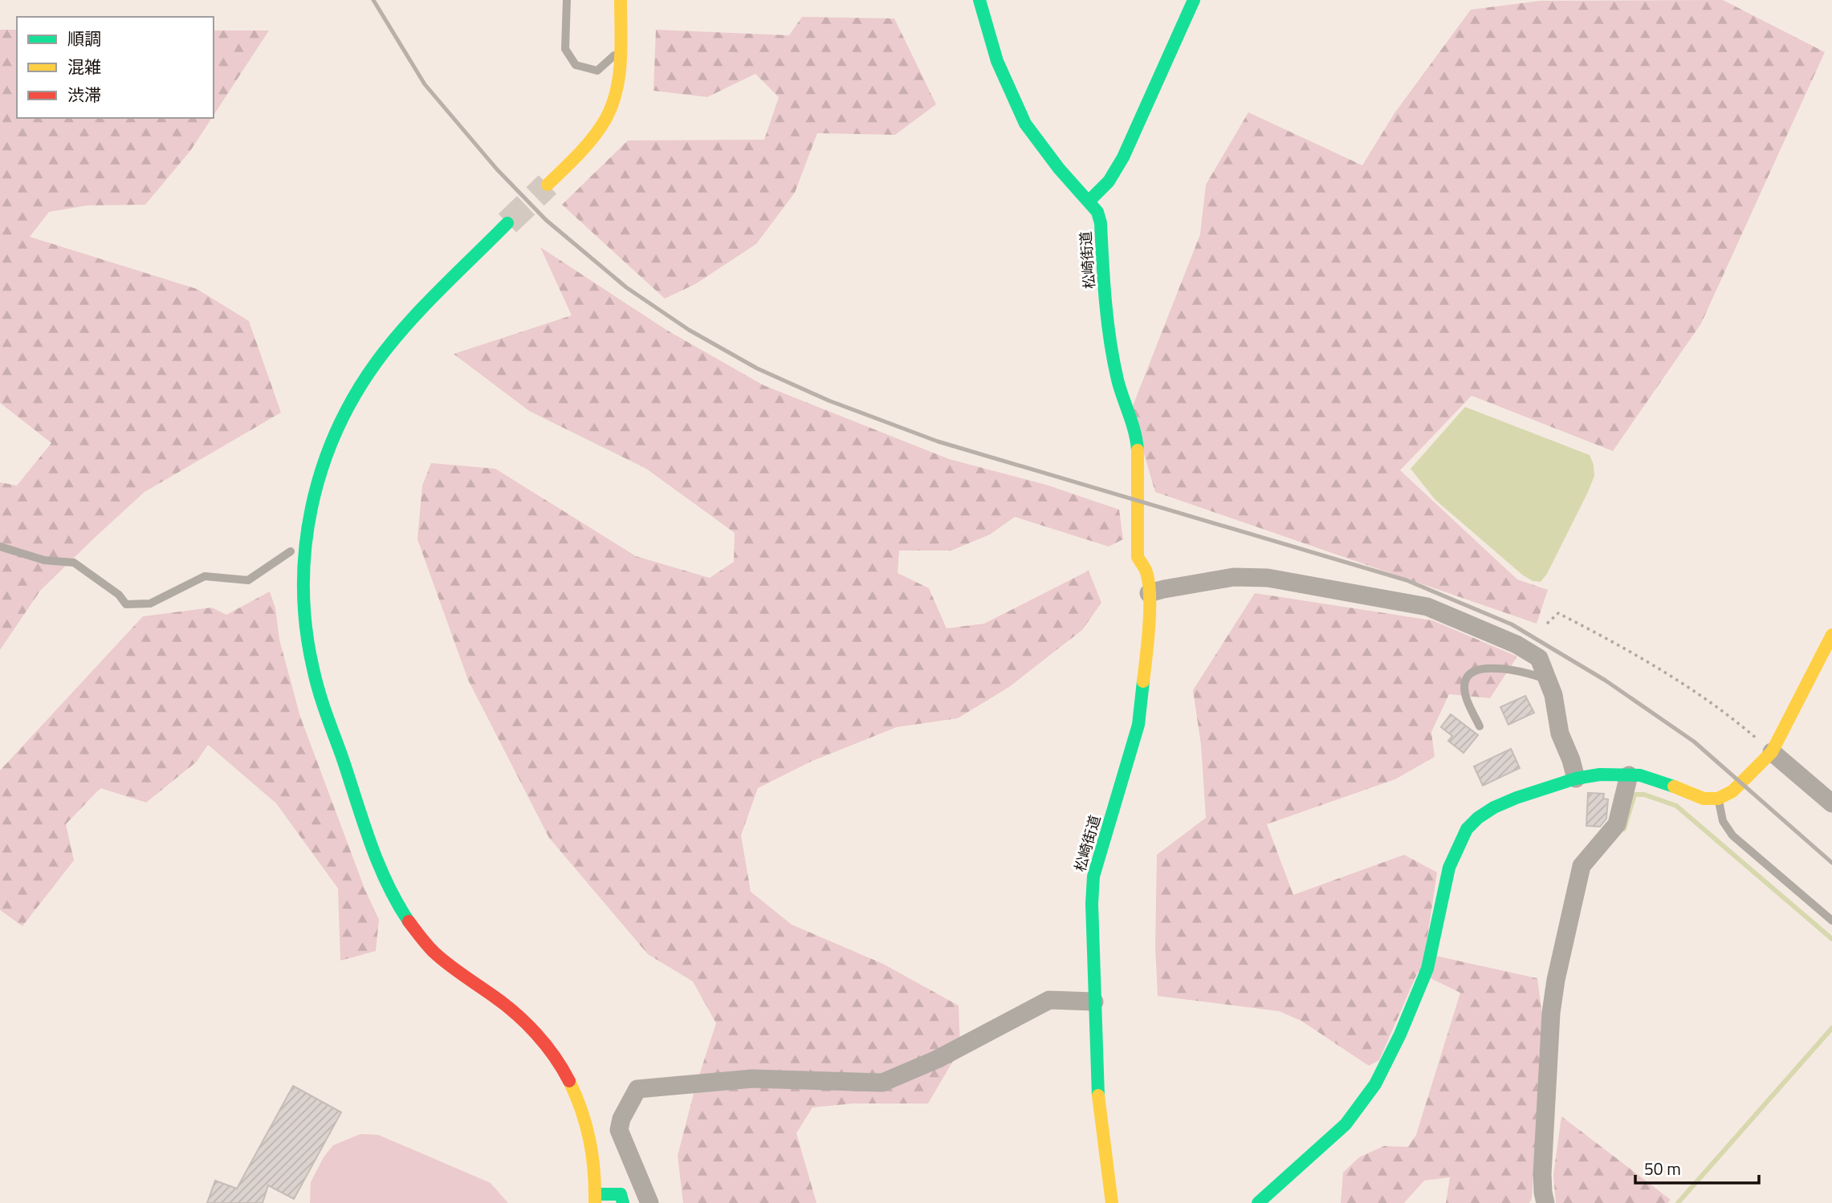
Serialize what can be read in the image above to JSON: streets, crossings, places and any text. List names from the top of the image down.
{
  "streets": {
    "street": ["松崎街道"]
  },
  "legend": ["順調", "混雑", "渋滞"],
  "scale_bar": "50 m"
}
